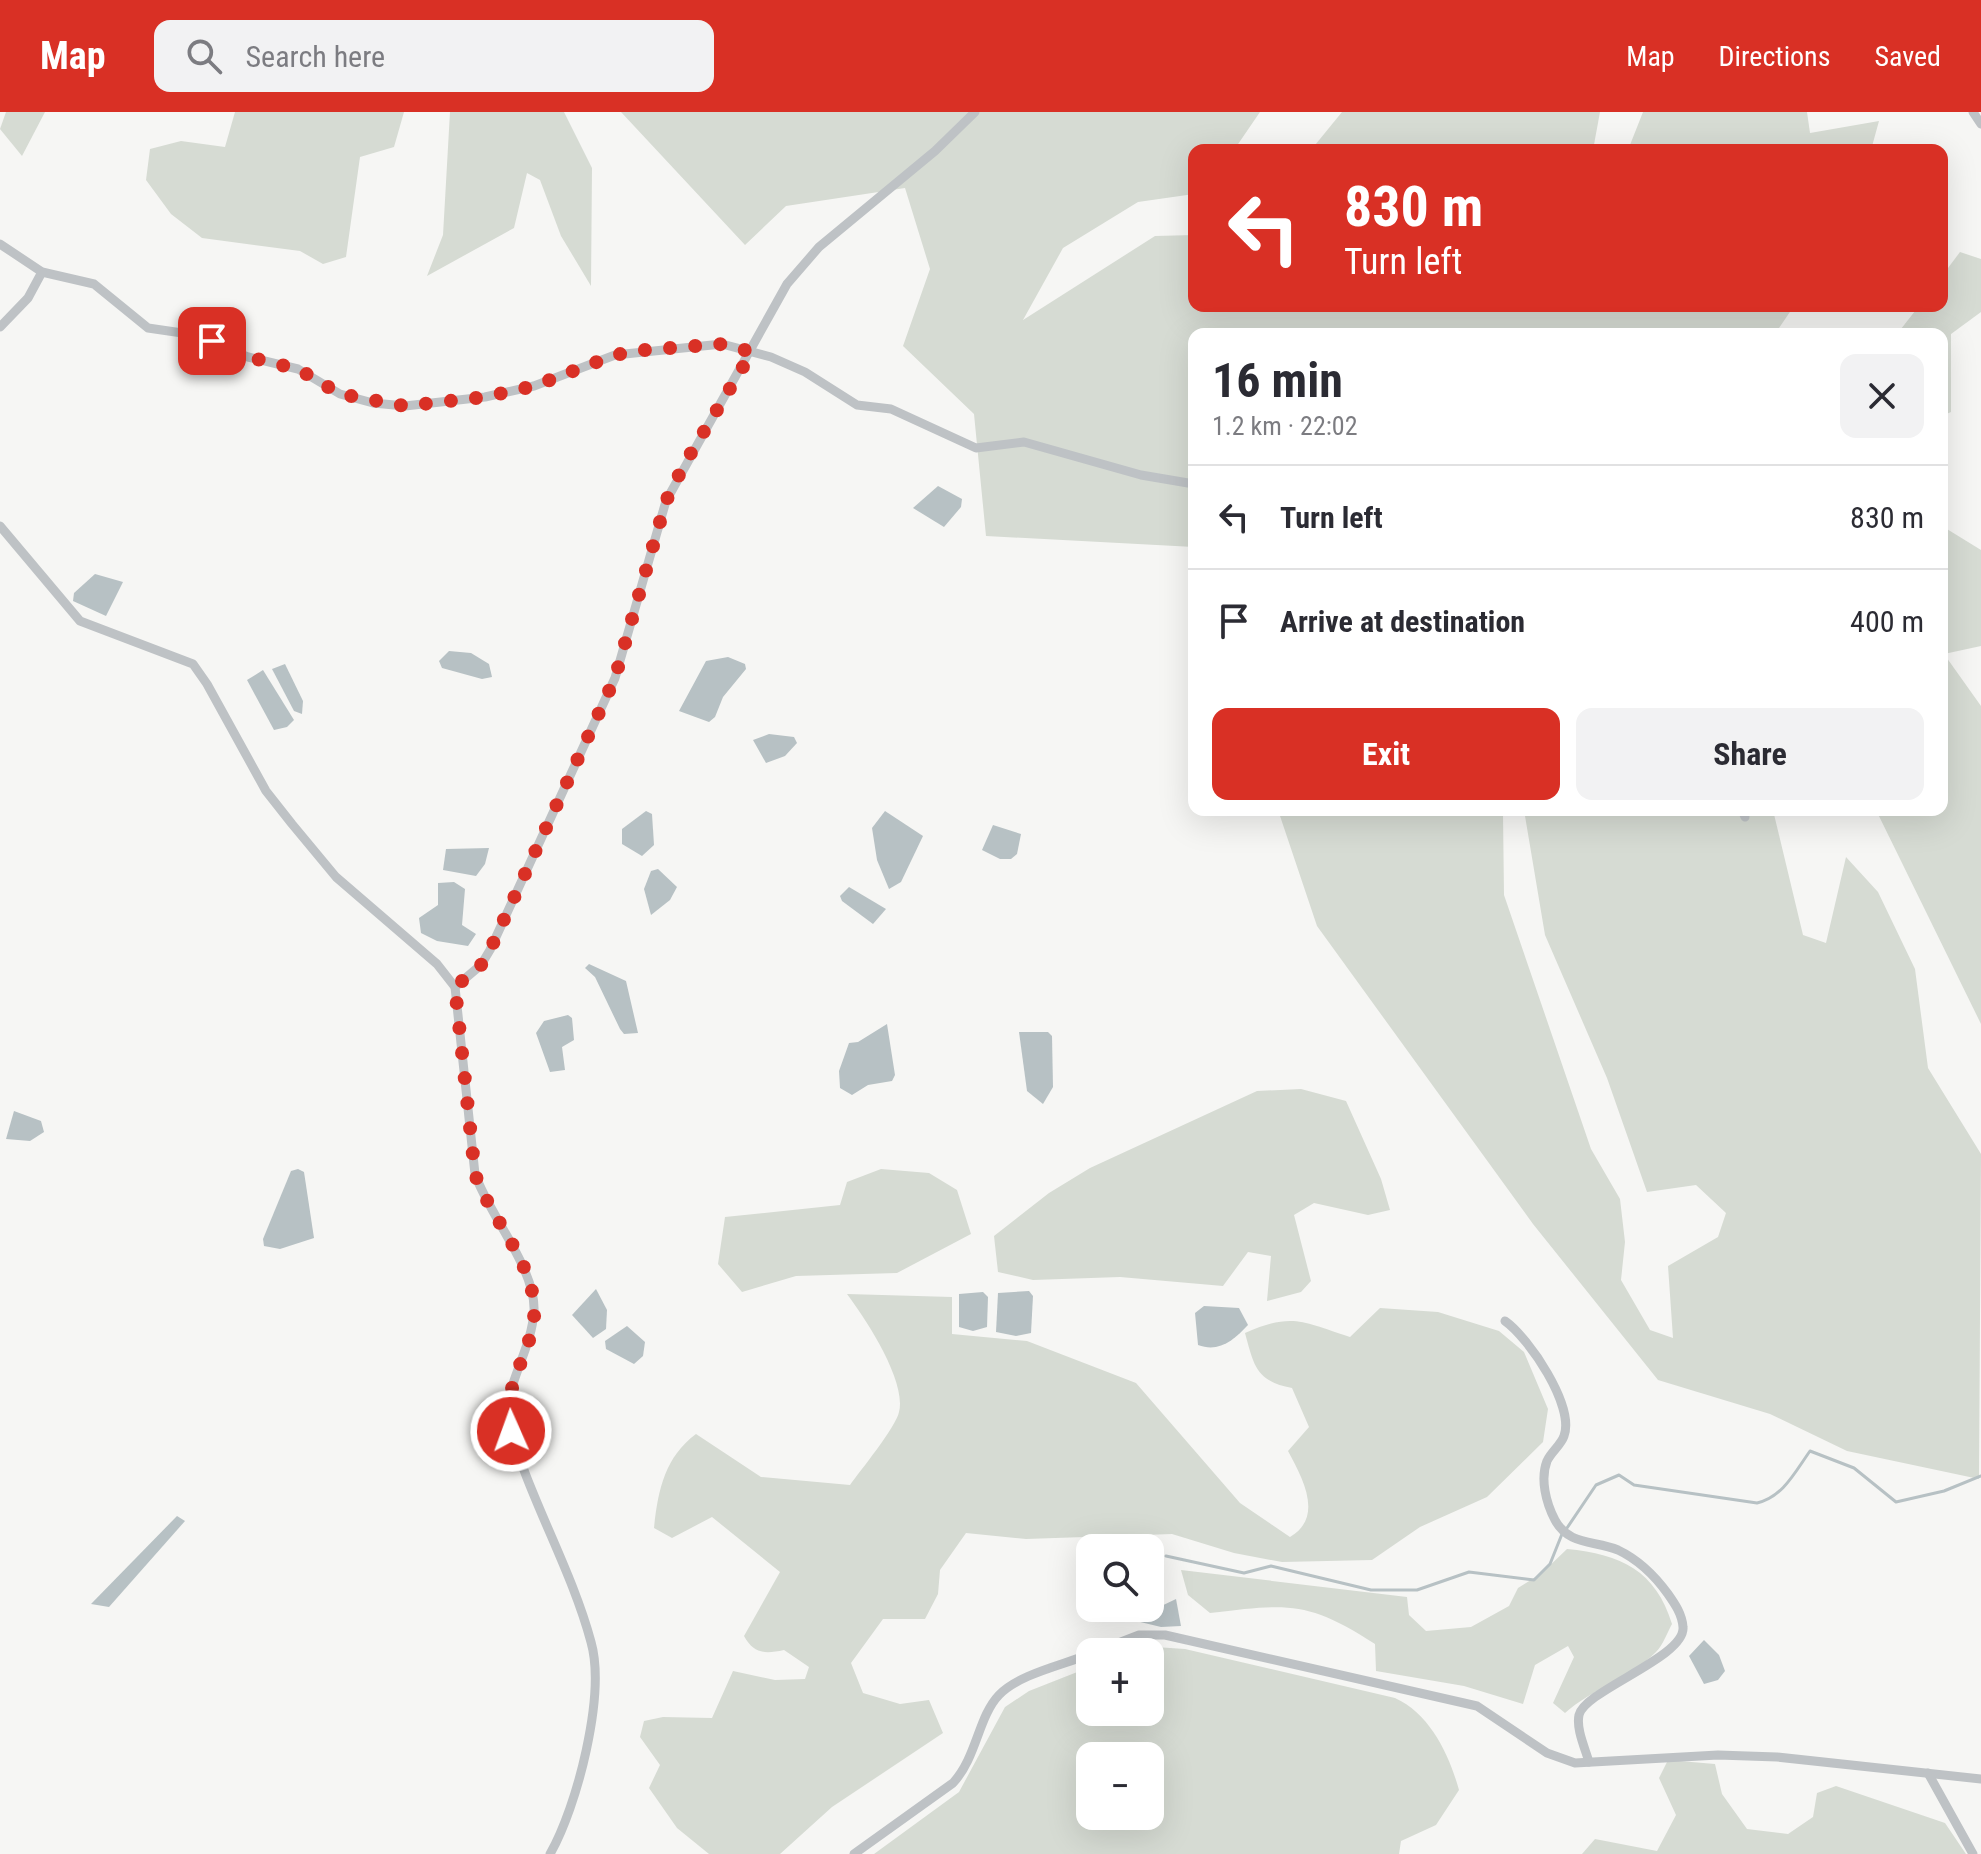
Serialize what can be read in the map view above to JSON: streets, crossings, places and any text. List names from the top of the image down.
{
  "page": {
    "header": "Map",
    "search": "Search here",
    "nav": ["Map", "Directions", "Saved"],
    "turn": ["830 m", "Turn left"],
    "heading": ["16 min", "1.2 km · 22:02"],
    "list": [
      {
        "name": "Turn left",
        "value": "830 m"
      },
      {
        "name": "Arrive at destination",
        "value": "400 m"
      }
    ],
    "buttons": ["Exit", "Share"],
    "map_buttons": ["+", "−"]
  }
}
